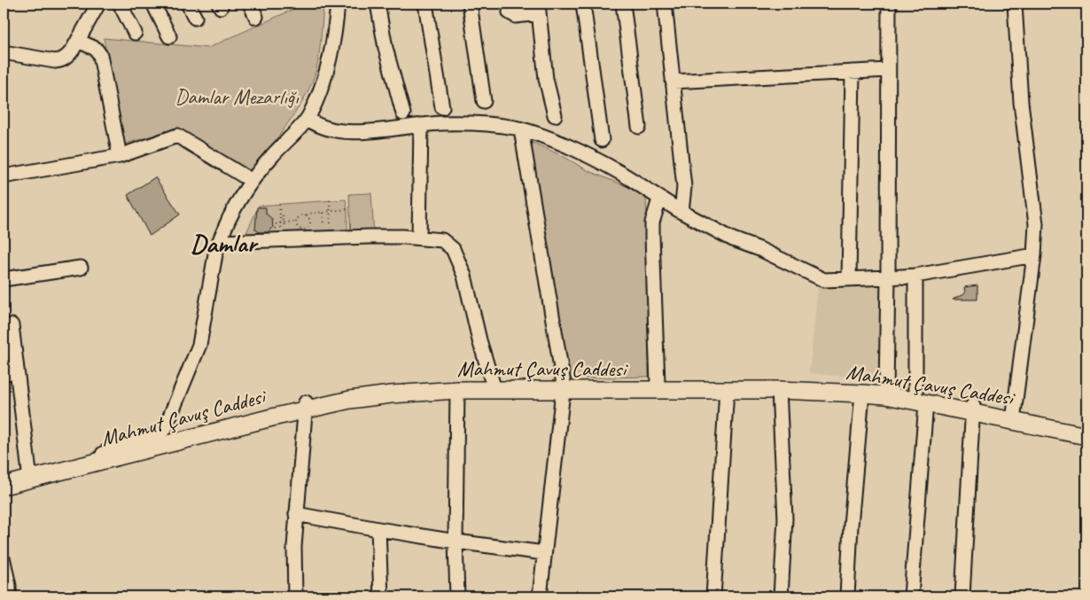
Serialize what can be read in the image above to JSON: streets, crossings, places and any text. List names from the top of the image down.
{
  "streets": {
    "main road": ["Mahmut Çavuş Caddesi"]
  },
  "districts": ["Damlar"],
  "parks": ["Damlar Mezarlığı"]
}
